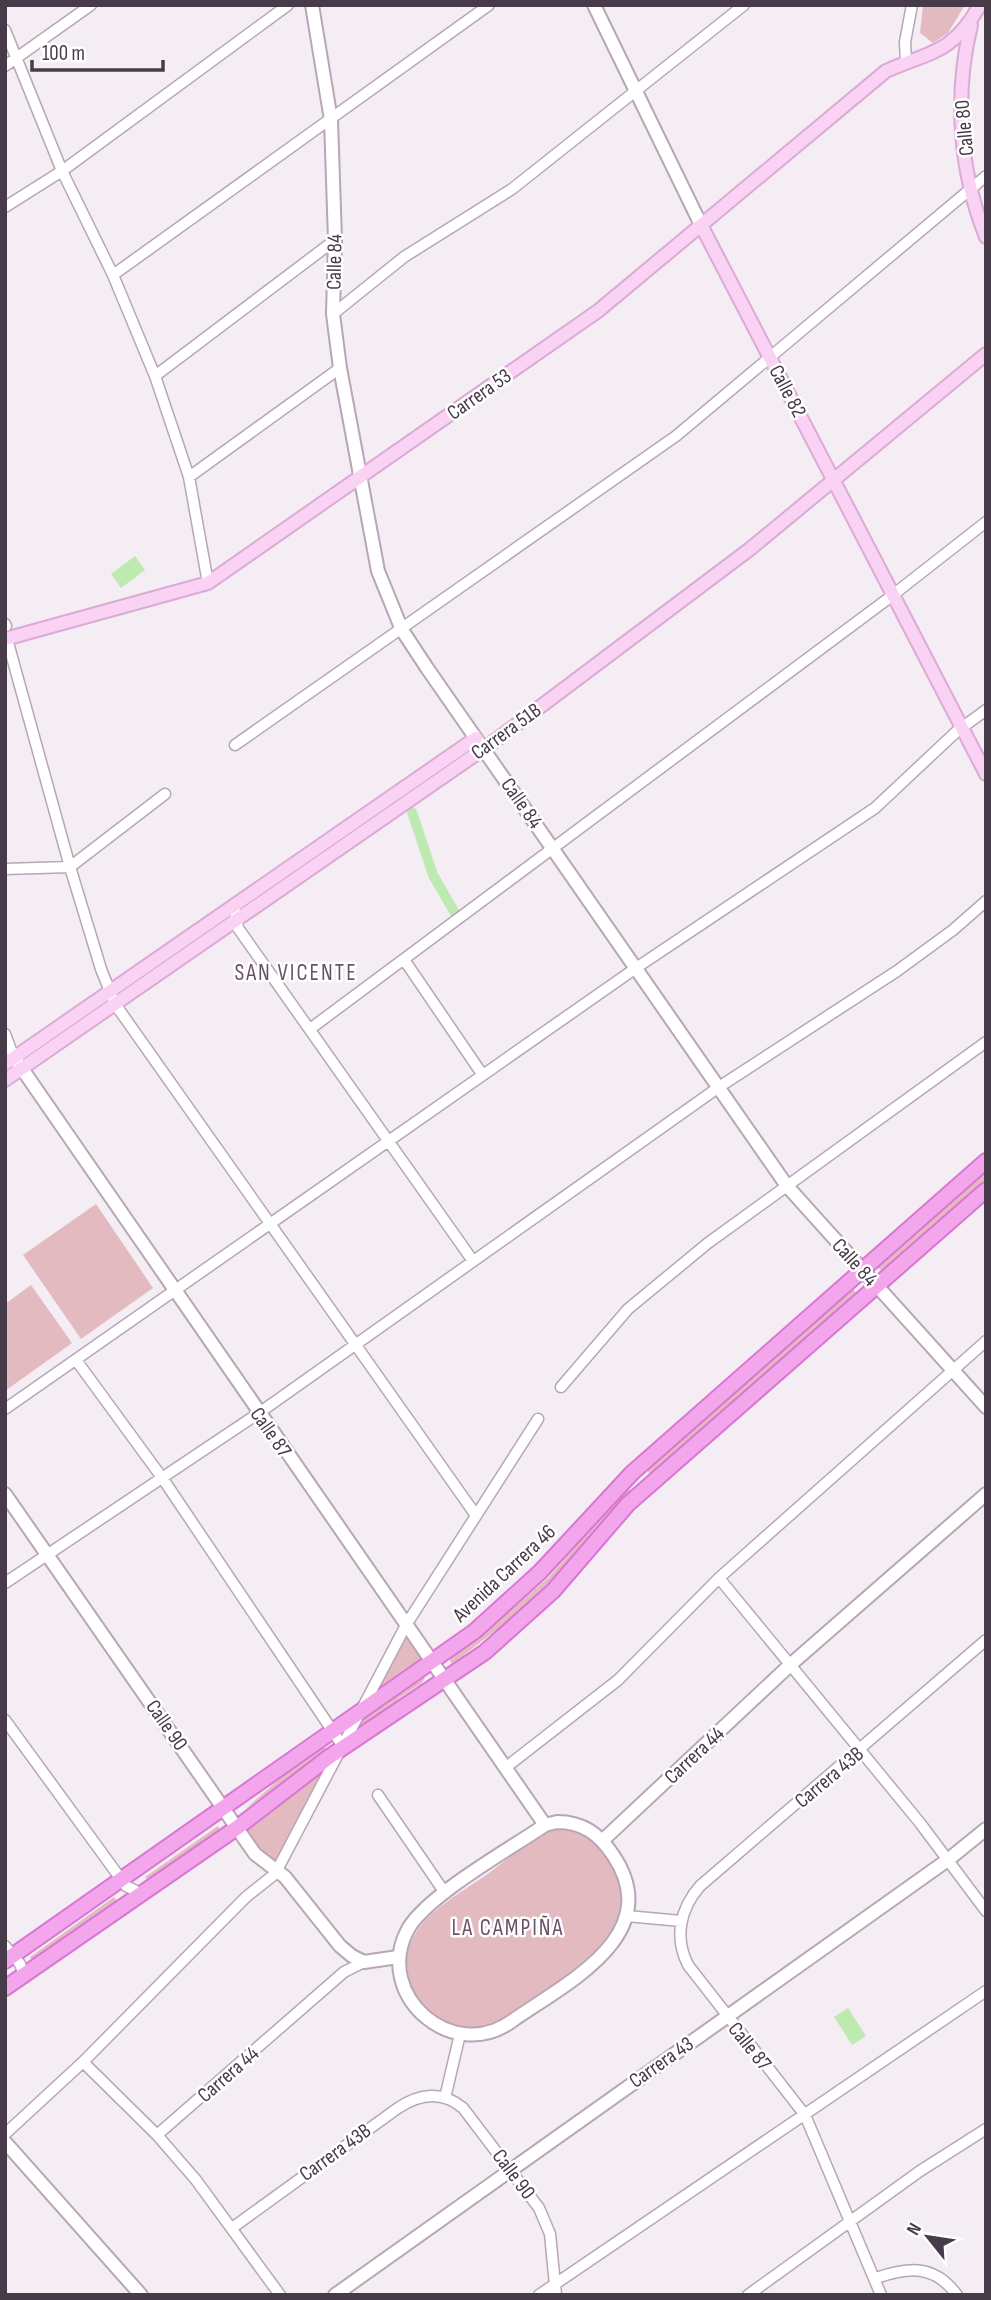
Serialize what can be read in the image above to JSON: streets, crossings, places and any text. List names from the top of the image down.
{
  "streets": {
    "main road": [
      "Calle 80",
      "Calle 82",
      "Carrera 53",
      "Carrera 51B",
      "Avenida Carrera 46"
    ],
    "street": [
      "Calle 84",
      "Calle 87",
      "Calle 90",
      "Carrera 44",
      "Carrera 43B",
      "Carrera 43"
    ]
  },
  "crossings": [
    ["Calle 80", "Carrera 53"],
    ["Calle 84", "Carrera 53"],
    ["Calle 84", "Carrera 51B"],
    ["Calle 84", "Avenida Carrera 46"],
    ["Calle 82", "Carrera 53"],
    ["Calle 82", "Carrera 51B"],
    ["Carrera 51B", "Calle 87"],
    ["Calle 87", "Avenida Carrera 46"],
    ["Calle 87", "Carrera 44"],
    ["Calle 87", "Carrera 43B"],
    ["Calle 87", "Carrera 43"],
    ["Avenida Carrera 46", "Calle 90"],
    ["Calle 90", "Carrera 44"],
    ["Calle 90", "Carrera 43B"],
    ["Calle 90", "Carrera 43"]
  ],
  "districts": ["SAN VICENTE", "LA CAMPIÑA"],
  "scale_bar": "100 m",
  "north": "top left"
}
